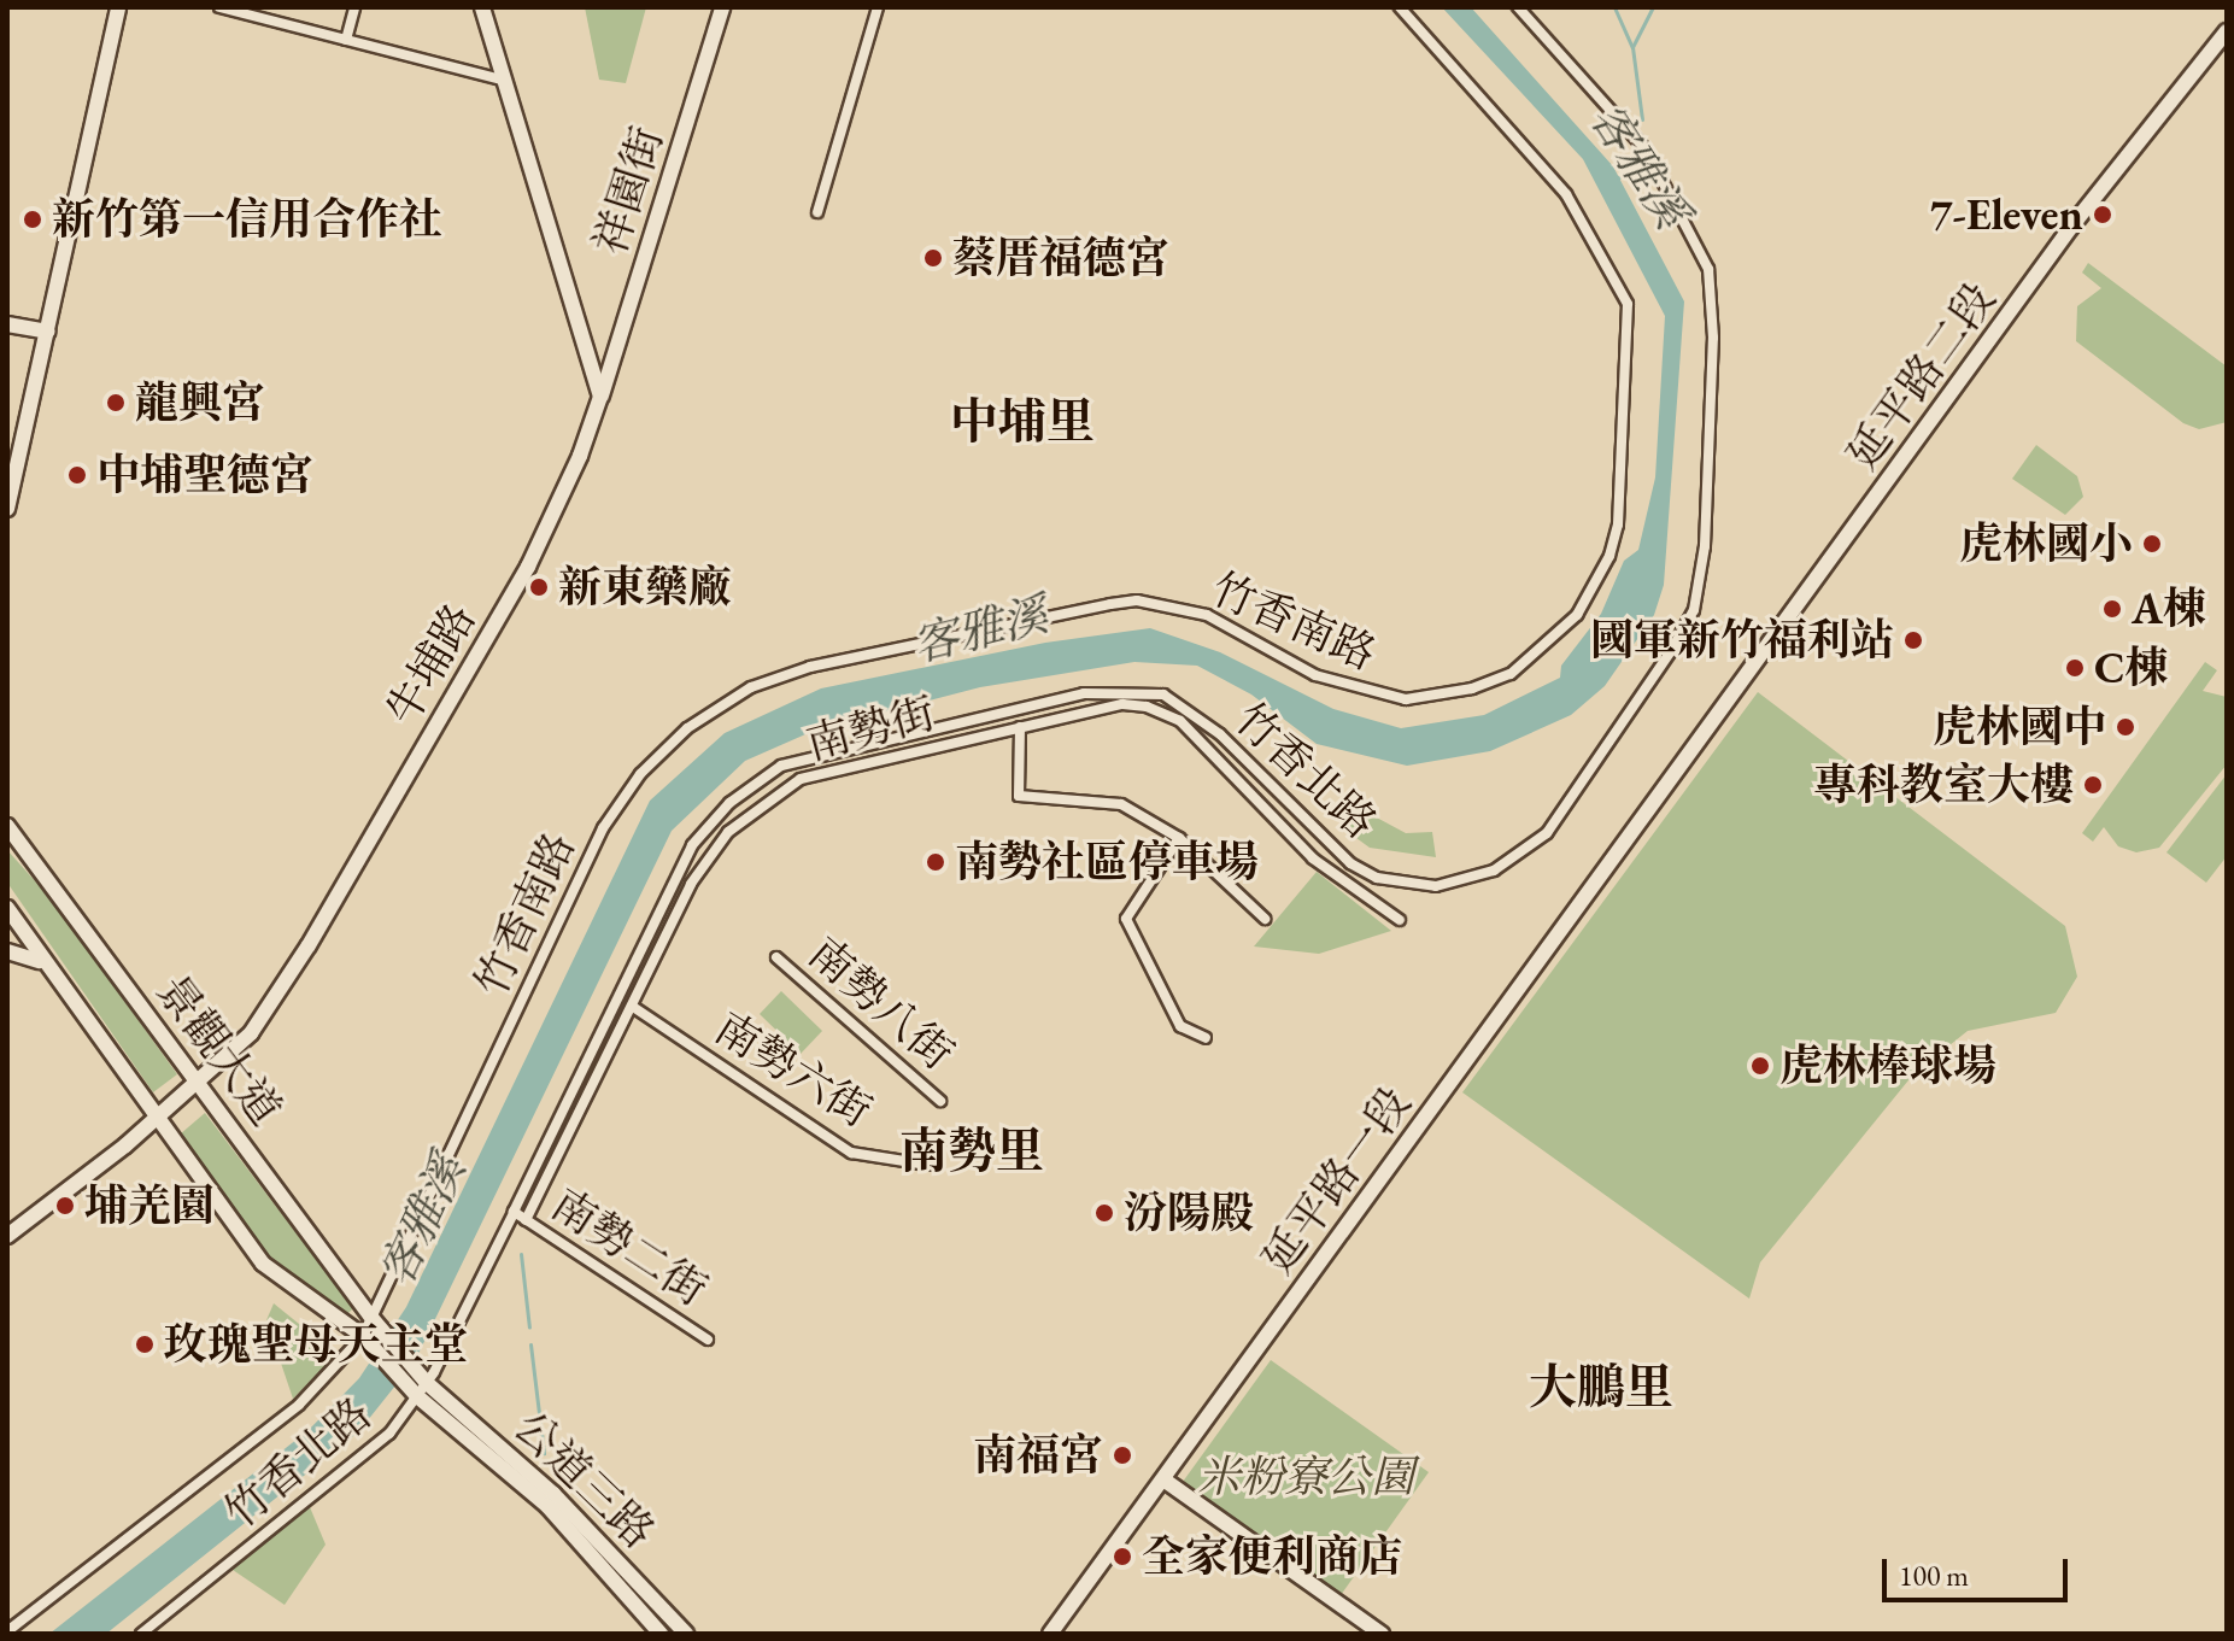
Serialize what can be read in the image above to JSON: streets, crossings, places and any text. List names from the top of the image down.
{
  "streets": {
    "street": [
      "祥園街",
      "延平路二段",
      "竹香南路",
      "牛埔路",
      "南勢街",
      "竹香北路",
      "南勢八街",
      "景觀大道",
      "南勢六街",
      "延平路一段",
      "南勢二街",
      "公道三路"
    ]
  },
  "crossings": [
    ["祥園街", "牛埔路"],
    ["延平路二段", "延平路一段"],
    ["竹香南路", "景觀大道"],
    ["牛埔路", "景觀大道"],
    ["南勢街", "南勢六街"],
    ["南勢街", "南勢二街"],
    ["竹香北路", "景觀大道"],
    ["竹香北路", "南勢二街"],
    ["竹香北路", "公道三路"],
    ["景觀大道", "公道三路"]
  ],
  "districts": ["中埔里", "南勢里", "大鵬里"],
  "water": ["客雅溪"],
  "parks": ["米粉寮公園"],
  "places": [
    "7-Eleven",
    "新竹第一信用合作社",
    "蔡厝福德宮",
    "龍興宮",
    "中埔聖德宮",
    "虎林國小",
    "新東藥廠",
    "A棟",
    "國軍新竹福利站",
    "C棟",
    "虎林國中",
    "專科教室大樓",
    "南勢社區停車場",
    "虎林棒球場",
    "埔羌園",
    "汾陽殿",
    "玫瑰聖母天主堂",
    "南福宮",
    "全家便利商店"
  ],
  "scale_bar": "100 m"
}
